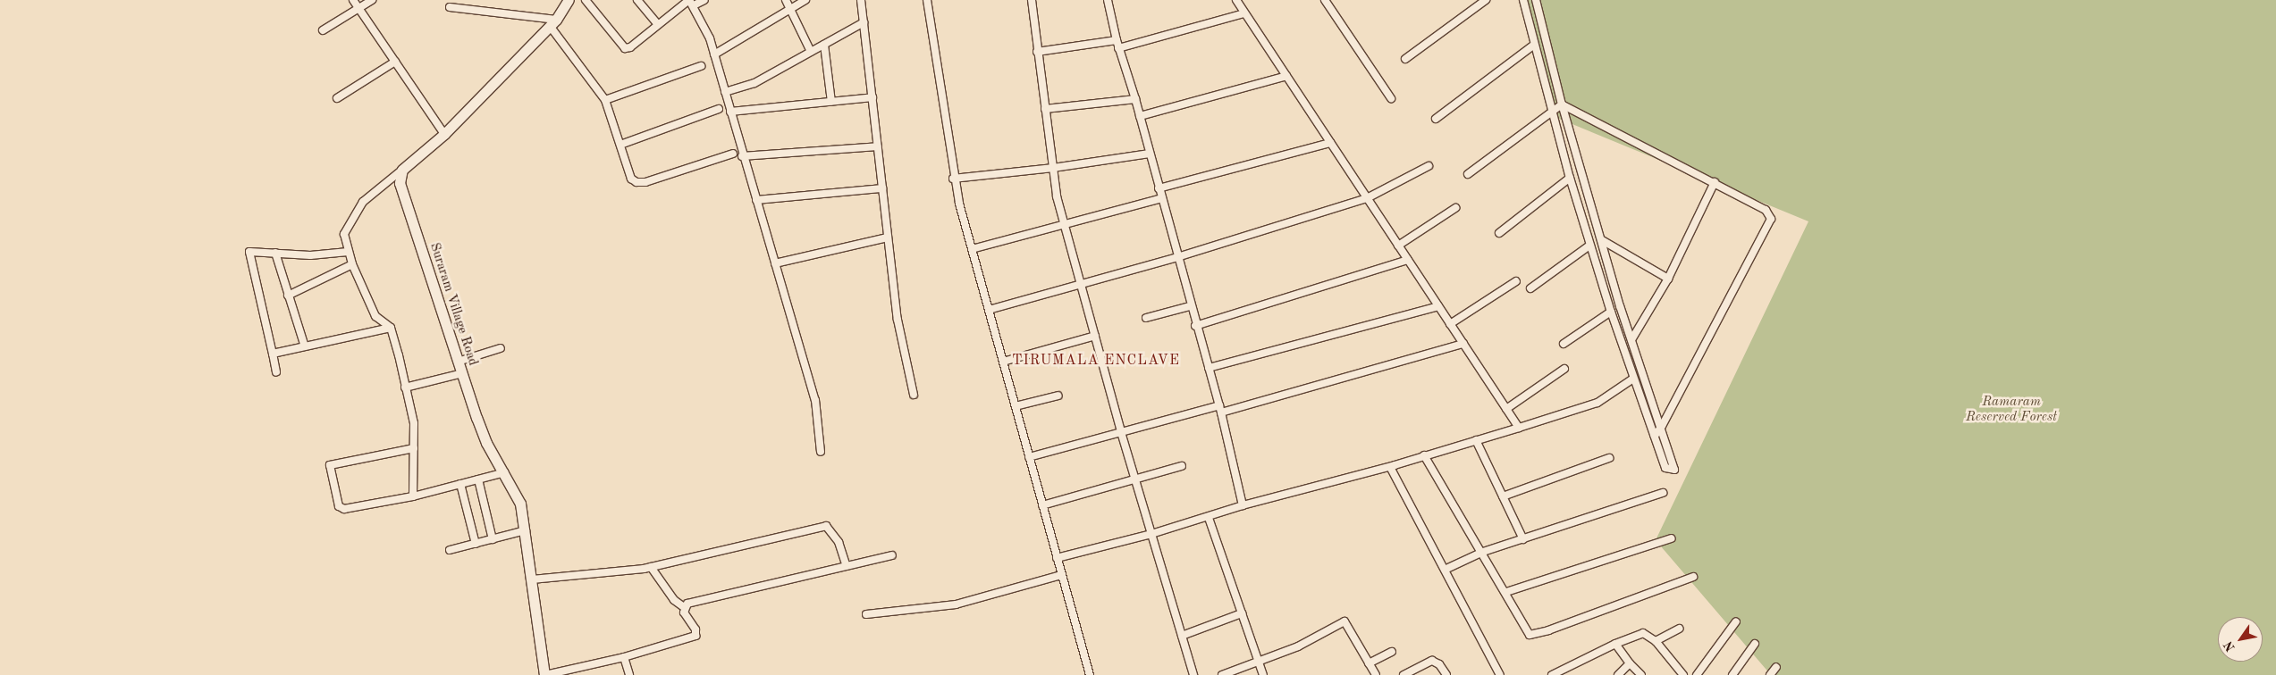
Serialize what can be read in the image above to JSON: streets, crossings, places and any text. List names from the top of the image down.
{
  "streets": {
    "main road": ["Suraram Village Road"]
  },
  "districts": ["TIRUMALA ENCLAVE"],
  "parks": ["Ramaram Reserved Forest"],
  "north": "bottom left"
}
